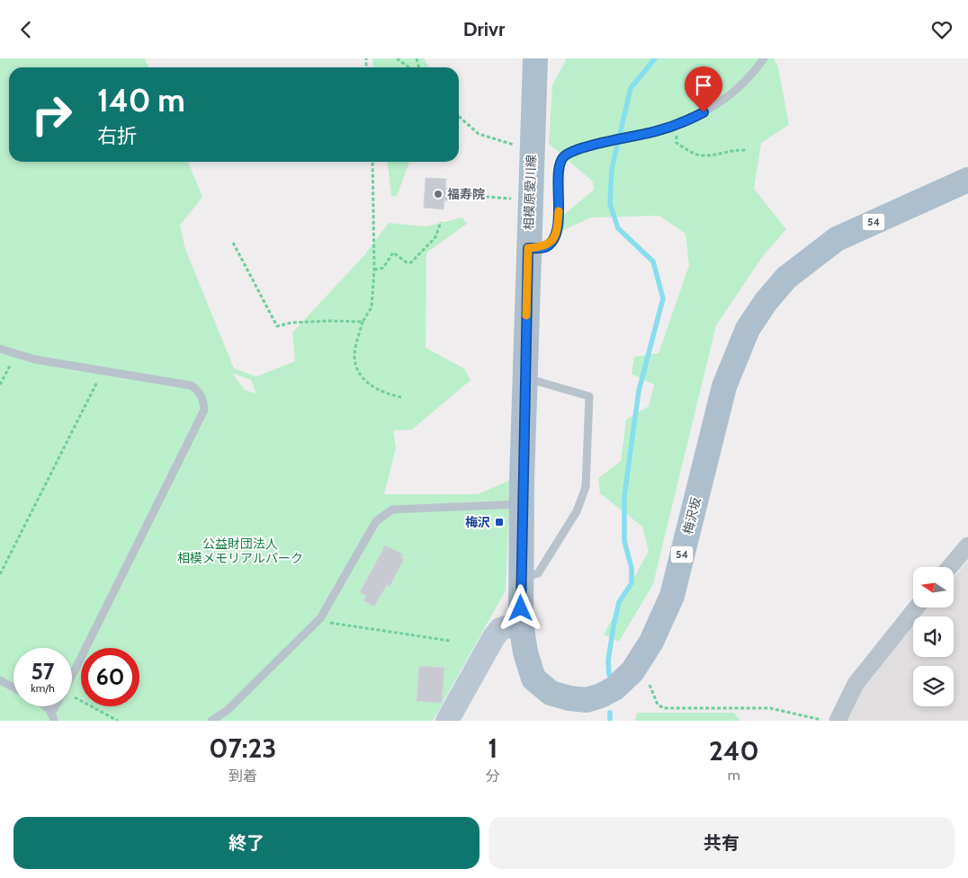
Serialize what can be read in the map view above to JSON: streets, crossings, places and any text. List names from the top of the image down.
{
  "streets": {
    "main road": ["相模原愛川線", "54", "梅沢坂"]
  },
  "crossings": [
    ["相模原愛川線", "梅沢坂"]
  ],
  "parks": ["公益財団法人 相模メモリアルパーク"],
  "places": {
    "other": ["福寿院"],
    "transit": ["梅沢"]
  },
  "north": "left",
  "page": {
    "header": "Drivr",
    "turn": ["140 m", "右折"],
    "speed": "57 km/h",
    "limit": "60",
    "eta": [
      "07:23",
      "到着",
      "1",
      "分",
      "240",
      "m"
    ],
    "buttons": ["終了", "共有"]
  }
}
